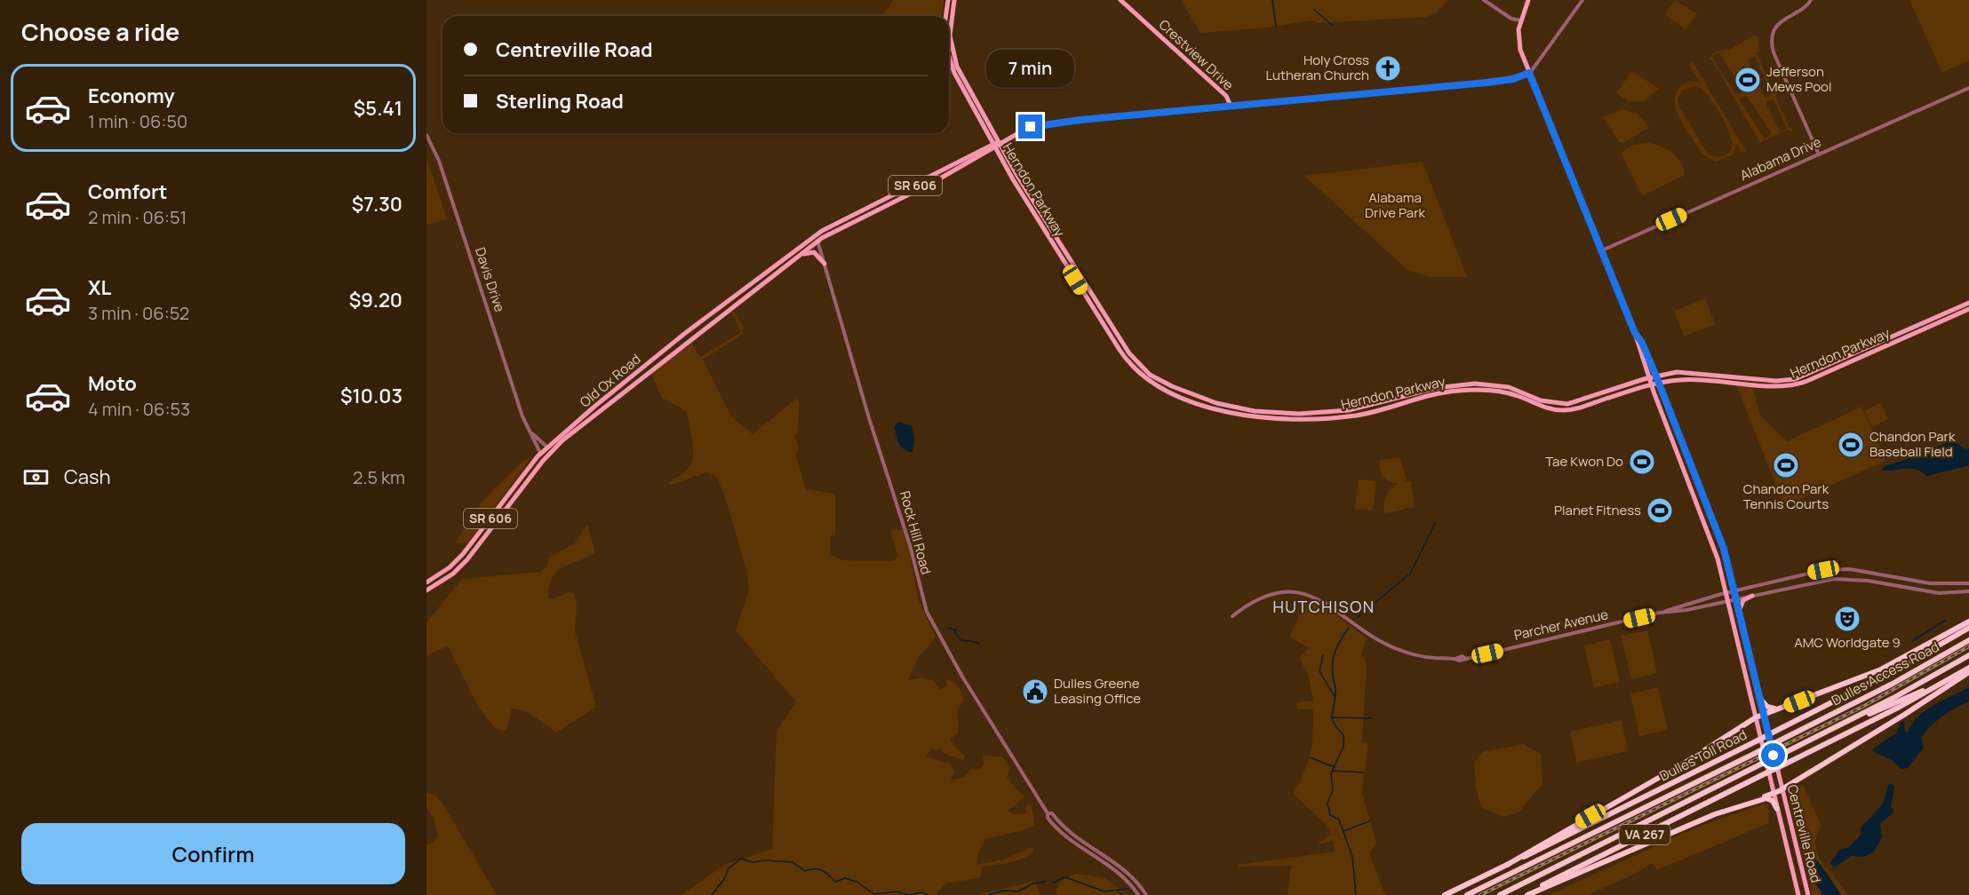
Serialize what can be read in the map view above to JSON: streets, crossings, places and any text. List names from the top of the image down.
{
  "streets": {
    "highway": ["Dulles Access Road", "Dulles Toll Road", "VA 267"],
    "main road": [
      "Crestview Drive",
      "SR 606",
      "Herndon Parkway",
      "Old Ox Road",
      "Centreville Road"
    ],
    "street": [
      "Alabama Drive",
      "Davis Drive",
      "Rock Hill Road",
      "Parcher Avenue"
    ]
  },
  "crossings": [
    ["SR 606", "Herndon Parkway"],
    ["SR 606", "Old Ox Road"],
    ["Herndon Parkway", "Old Ox Road"],
    ["Herndon Parkway", "Centreville Road"],
    ["Davis Drive", "Old Ox Road"],
    ["Old Ox Road", "Rock Hill Road"],
    ["Parcher Avenue", "Centreville Road"]
  ],
  "districts": ["HUTCHISON"],
  "parks": ["Alabama Drive Park"],
  "places": {
    "church": ["Holy Cross Lutheran Church"],
    "sports": [
      "Jefferson Mews Pool",
      "Chandon Park Baseball Field",
      "Tae Kwon Do",
      "Chandon Park Tennis Courts",
      "Planet Fitness"
    ],
    "theatre": ["AMC Worldgate 9"],
    "public building": ["Dulles Greene Leasing Office"]
  },
  "page": {
    "heading": "Choose a ride",
    "banner": ["Centreville Road", "Sterling Road"],
    "bubble": "7 min",
    "list": [
      {
        "name": "Economy",
        "note": "1 min · 06:50",
        "value": "$5.41"
      },
      {
        "name": "Comfort",
        "note": "2 min · 06:51",
        "value": "$7.30"
      },
      {
        "name": "XL",
        "note": "3 min · 06:52",
        "value": "$9.20"
      },
      {
        "name": "Moto",
        "note": "4 min · 06:53",
        "value": "$10.03"
      }
    ],
    "pay": ["Cash", "2.5 km"],
    "buttons": "Confirm"
  }
}
